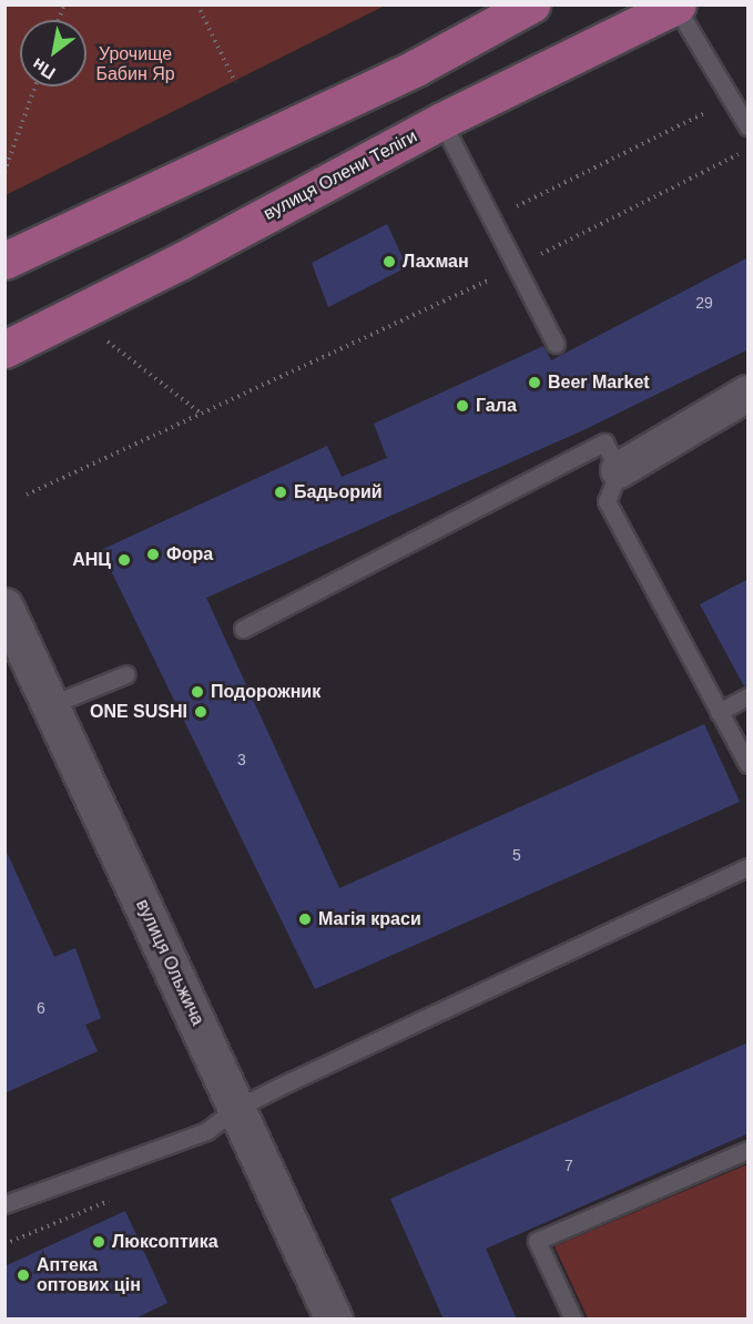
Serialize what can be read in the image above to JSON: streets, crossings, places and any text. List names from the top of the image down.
{
  "streets": {
    "main road": ["вулиця Олени Теліги", "вулиця Ольжича"]
  },
  "parks": ["Урочище Бабин Яр"],
  "places": [
    "Лахман",
    "Beer Market",
    "Гала",
    "Бадьорий",
    "Фора",
    "АНЦ",
    "Подорожник",
    "ONE SUSHI",
    "Магія краси",
    "Люксоптика",
    "Аптека оптових цін"
  ],
  "house_numbers": [
    "29",
    "3",
    "5",
    "6",
    "7"
  ],
  "north": "bottom left"
}
